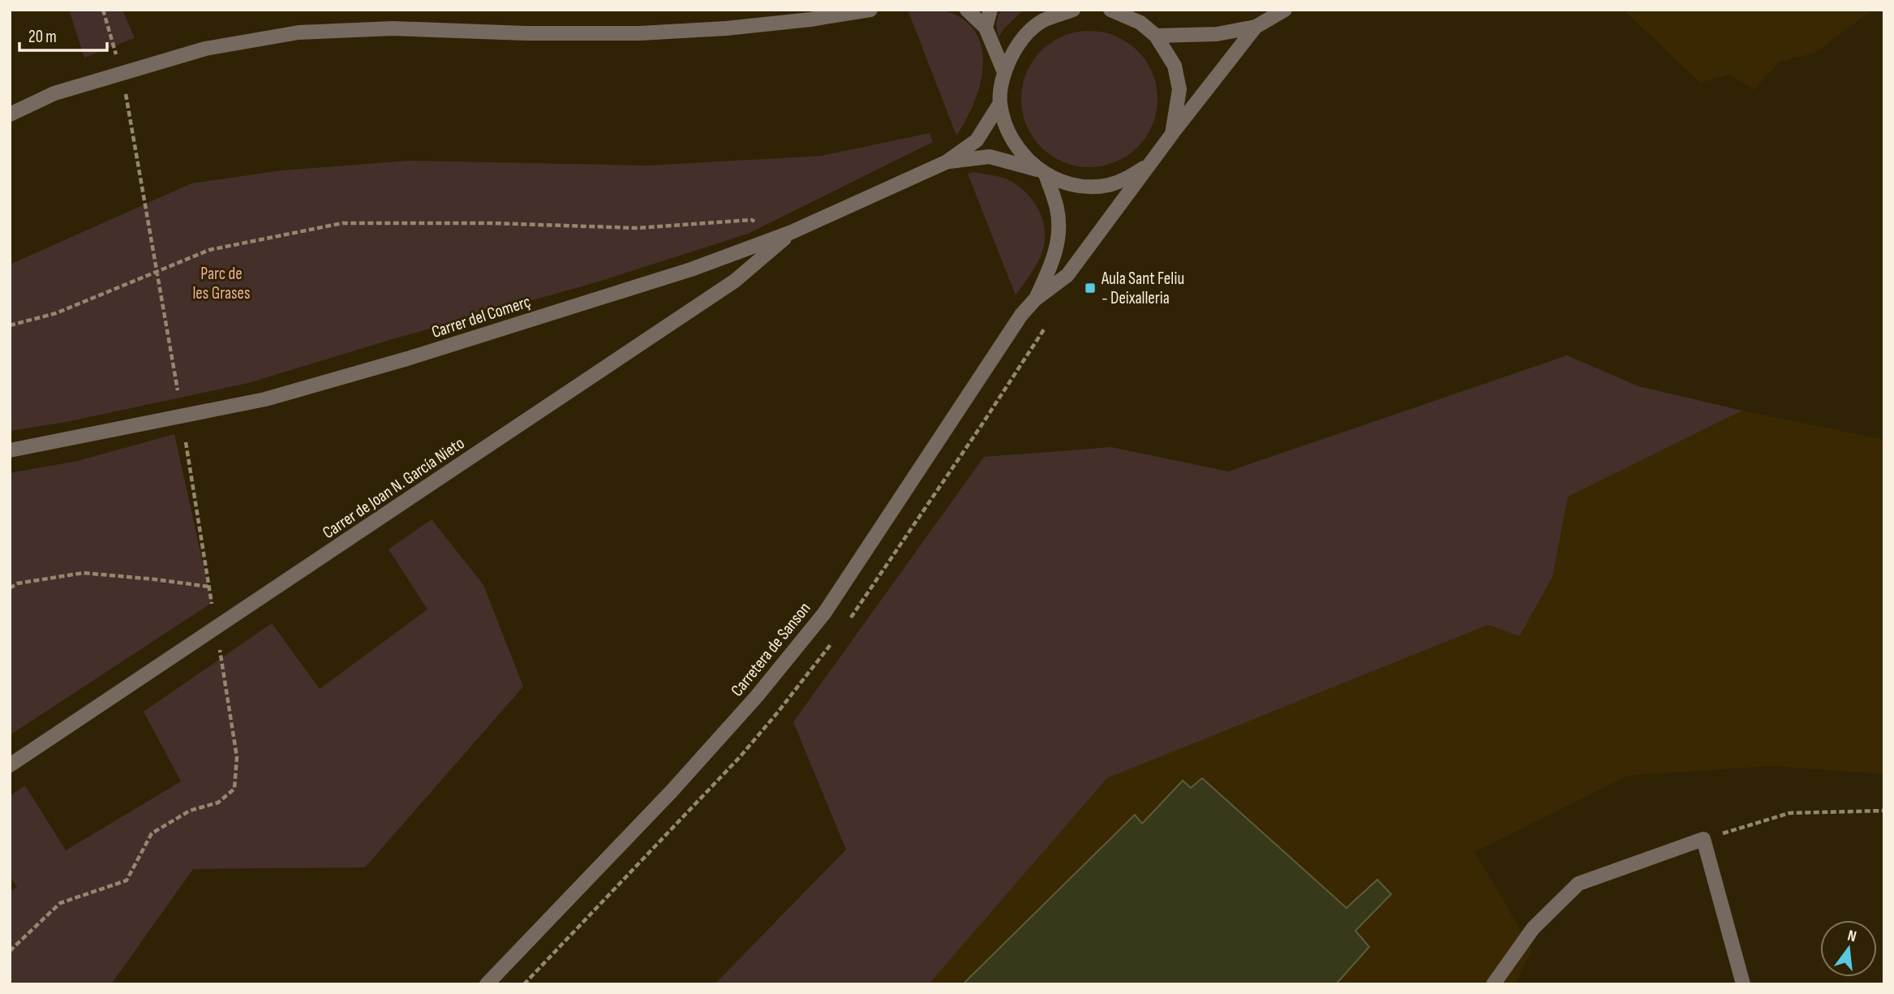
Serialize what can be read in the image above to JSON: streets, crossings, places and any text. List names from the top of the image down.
{
  "streets": {
    "street": ["Carrer del Comerç", "Carrer de Joan N. García Nieto", "Carretera de Sanson"]
  },
  "crossings": [
    ["Carrer del Comerç", "Carrer de Joan N. García Nieto"]
  ],
  "parks": ["Parc de les Grases"],
  "places": {
    "transit": ["Aula Sant Feliu - Deixalleria"]
  },
  "scale_bar": "20 m",
  "north": "top"
}
